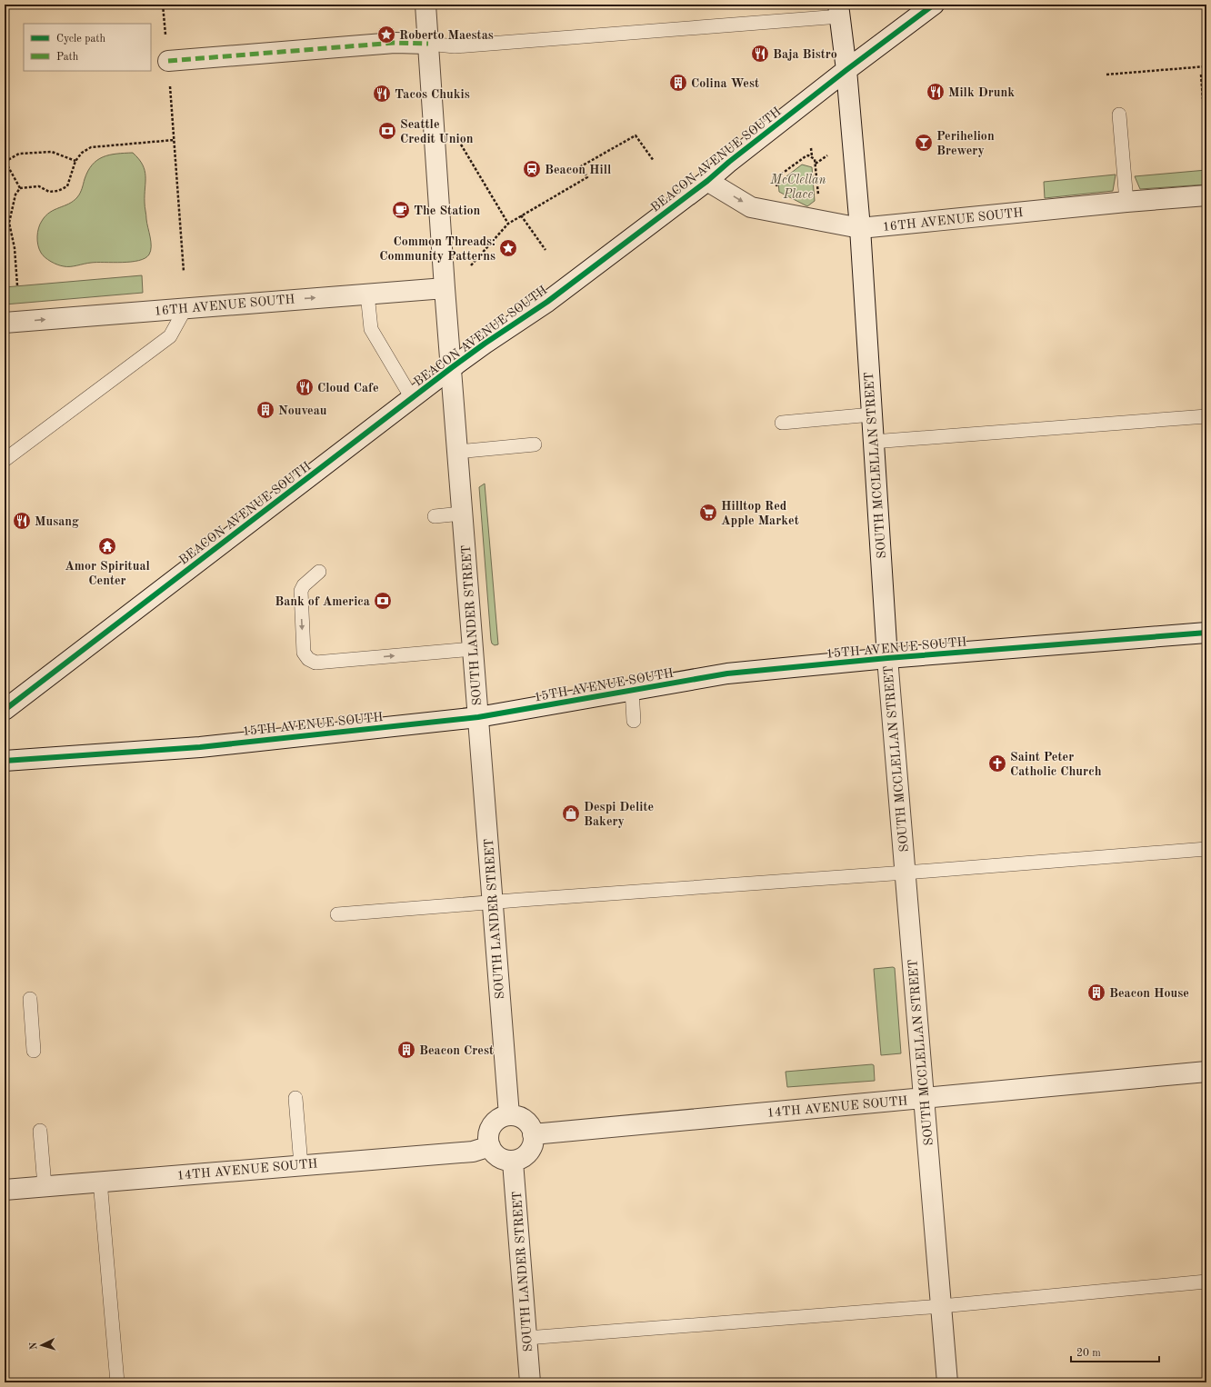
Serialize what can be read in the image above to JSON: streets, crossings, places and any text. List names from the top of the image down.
{
  "streets": {
    "street": [
      "BEACON AVENUE SOUTH",
      "16TH AVENUE SOUTH",
      "SOUTH MCCLELLAN STREET",
      "SOUTH LANDER STREET",
      "15TH AVENUE SOUTH",
      "14TH AVENUE SOUTH"
    ]
  },
  "crossings": [
    ["BEACON AVENUE SOUTH", "16TH AVENUE SOUTH"],
    ["BEACON AVENUE SOUTH", "SOUTH MCCLELLAN STREET"],
    ["BEACON AVENUE SOUTH", "SOUTH LANDER STREET"],
    ["16TH AVENUE SOUTH", "SOUTH MCCLELLAN STREET"],
    ["16TH AVENUE SOUTH", "SOUTH LANDER STREET"],
    ["SOUTH MCCLELLAN STREET", "15TH AVENUE SOUTH"],
    ["SOUTH MCCLELLAN STREET", "14TH AVENUE SOUTH"],
    ["SOUTH LANDER STREET", "15TH AVENUE SOUTH"],
    ["SOUTH LANDER STREET", "14TH AVENUE SOUTH"]
  ],
  "one_way": ["16TH AVENUE SOUTH"],
  "parks": ["McClellan Place"],
  "places": {
    "place": ["Roberto Maestas", "Common Threads: Community Patterns"],
    "restaurant": [
      "Baja Bistro",
      "Milk Drunk",
      "Tacos Chukis",
      "Cloud Cafe",
      "Musang"
    ],
    "building": [
      "Colina West",
      "Nouveau",
      "Beacon House",
      "Beacon Crest"
    ],
    "bank": ["Seattle Credit Union", "Bank of America"],
    "bar": ["Perihelion Brewery"],
    "station": ["Beacon Hill"],
    "cafe": ["The Station"],
    "supermarket": ["Hilltop Red Apple Market"],
    "temple": ["Amor Spiritual Center"],
    "church": ["Saint Peter Catholic Church"],
    "shop": ["Despi Delite Bakery"]
  },
  "legend": ["Cycle path", "Path"],
  "scale_bar": "20 m",
  "north": "left"
}
